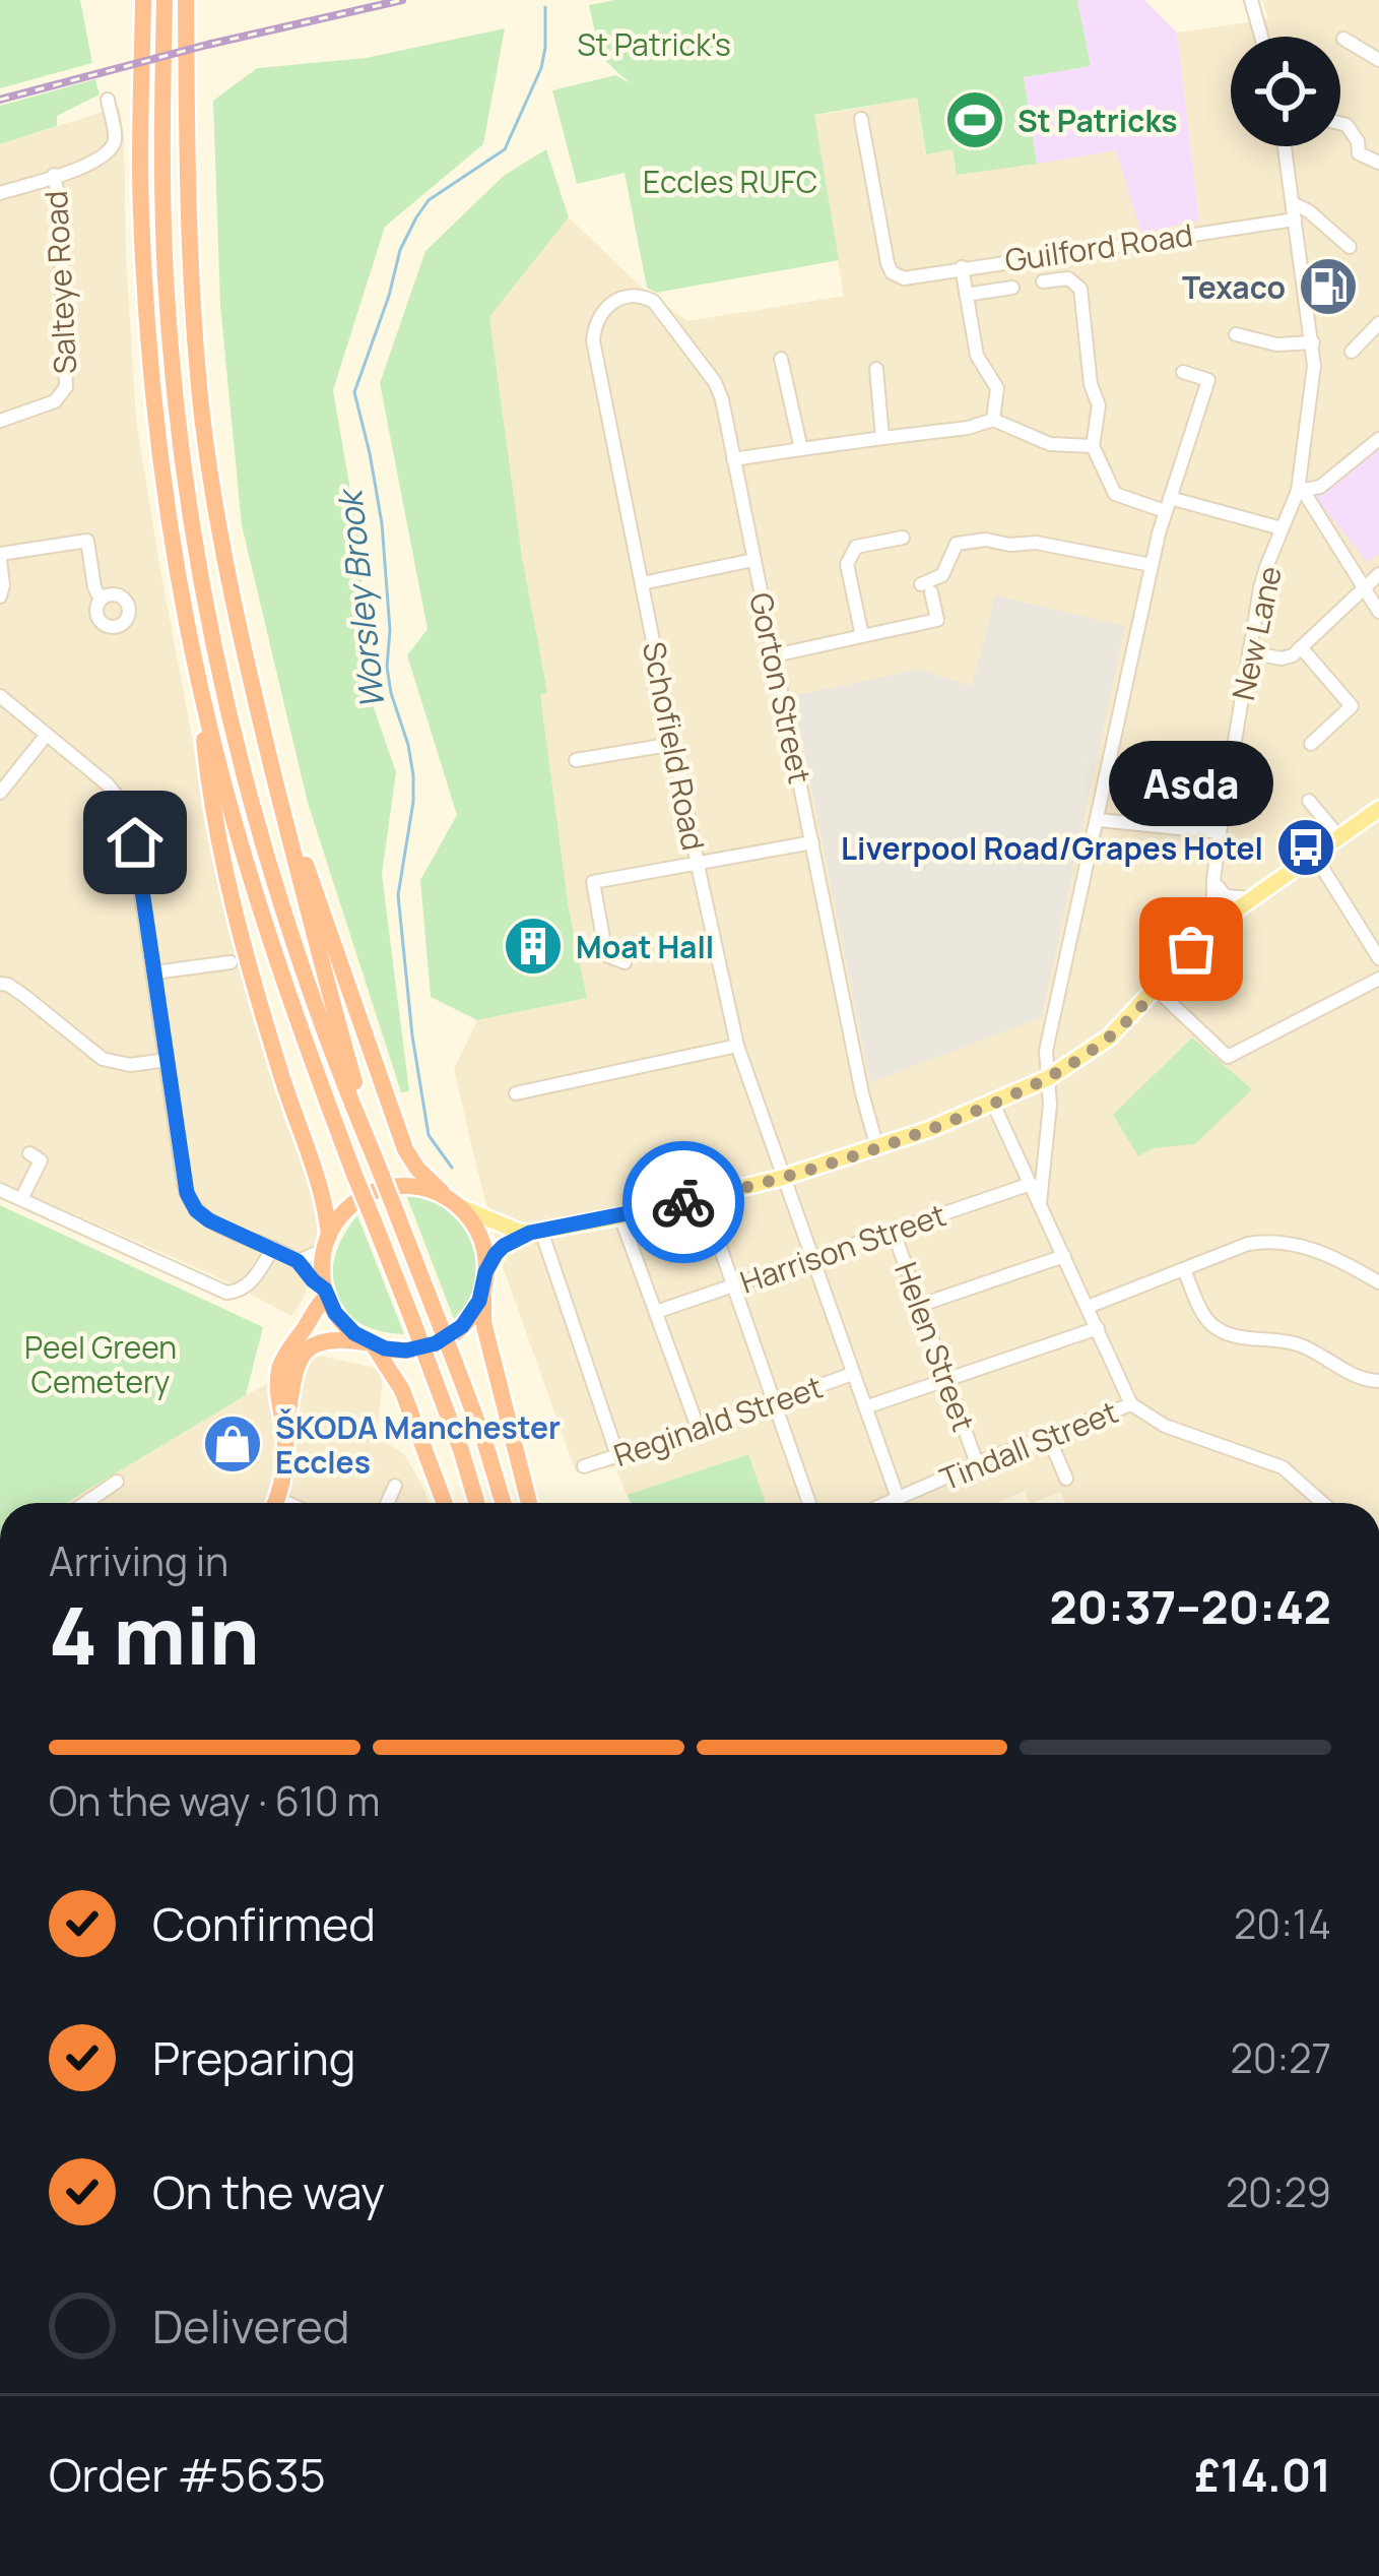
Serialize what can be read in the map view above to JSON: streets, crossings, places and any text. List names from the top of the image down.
{
  "streets": {
    "street": [
      "Guilford Road",
      "Salteye Road",
      "New Lane",
      "Gorton Street",
      "Schofield Road",
      "Harrison Street",
      "Helen Street",
      "Reginald Street",
      "Tindall Street"
    ]
  },
  "crossings": [
    ["Guilford Road", "New Lane"],
    ["Gorton Street", "Schofield Road"],
    ["Schofield Road", "Harrison Street"],
    ["Schofield Road", "Reginald Street"],
    ["Schofield Road", "Tindall Street"],
    ["Harrison Street", "Helen Street"],
    ["Helen Street", "Tindall Street"]
  ],
  "water": ["Worsley Brook"],
  "parks": ["St Patrick's", "Eccles RUFC", "Peel Green Cemetery"],
  "places": {
    "sports": ["St Patricks"],
    "fuel station": ["Texaco"],
    "bus stop": ["Liverpool Road/Grapes Hotel"],
    "building": ["Moat Hall"],
    "other": ["Asda"],
    "shop": ["ŠKODA Manchester Eccles"]
  },
  "page": {
    "bubble": "Asda",
    "heading": ["4 min", "Arriving in", "20:37–20:42"],
    "panel": ["Order #5635", "£14.01"],
    "bar": "On the way · 610 m",
    "list": [
      ["Confirmed", "20:14"],
      ["Preparing", "20:27"],
      ["On the way", "20:29"],
      "Delivered"
    ]
  }
}
